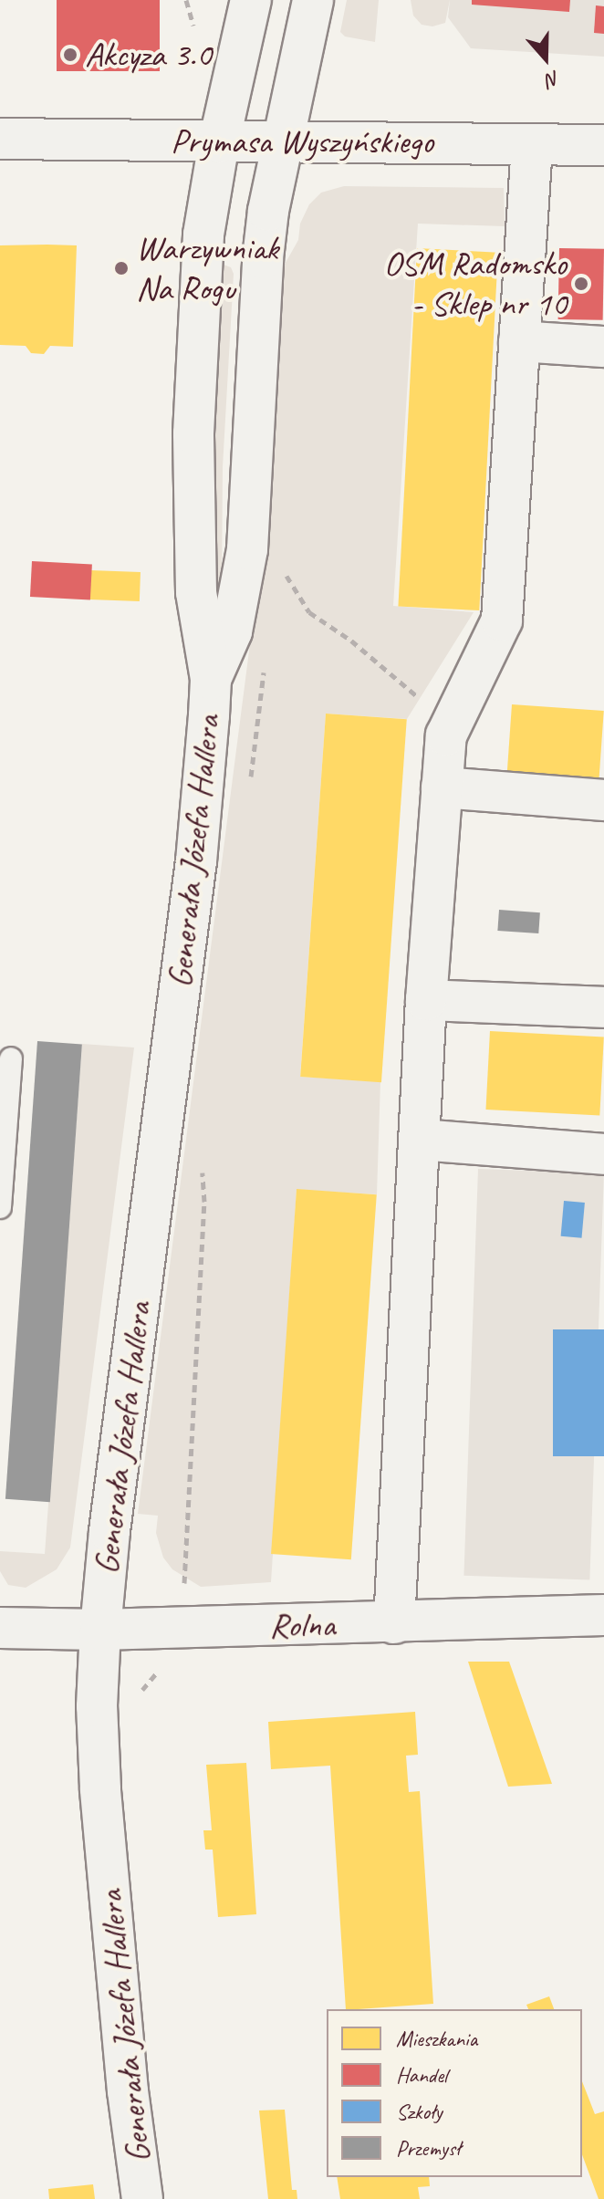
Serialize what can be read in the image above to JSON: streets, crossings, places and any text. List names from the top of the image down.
{
  "streets": {
    "street": ["Prymasa Wyszyńskiego", "Generała Józefa Hallera", "Rolna"]
  },
  "crossings": [
    ["Prymasa Wyszyńskiego", "Generała Józefa Hallera"],
    ["Generała Józefa Hallera", "Rolna"]
  ],
  "places": ["Akcyza 3.0", "Warzywniak Na Rogu", "OSM Radomsko - Sklep nr 10"],
  "legend": [
    "Mieszkania",
    "Handel",
    "Szkoły",
    "Przemysł"
  ],
  "north": "bottom"
}
